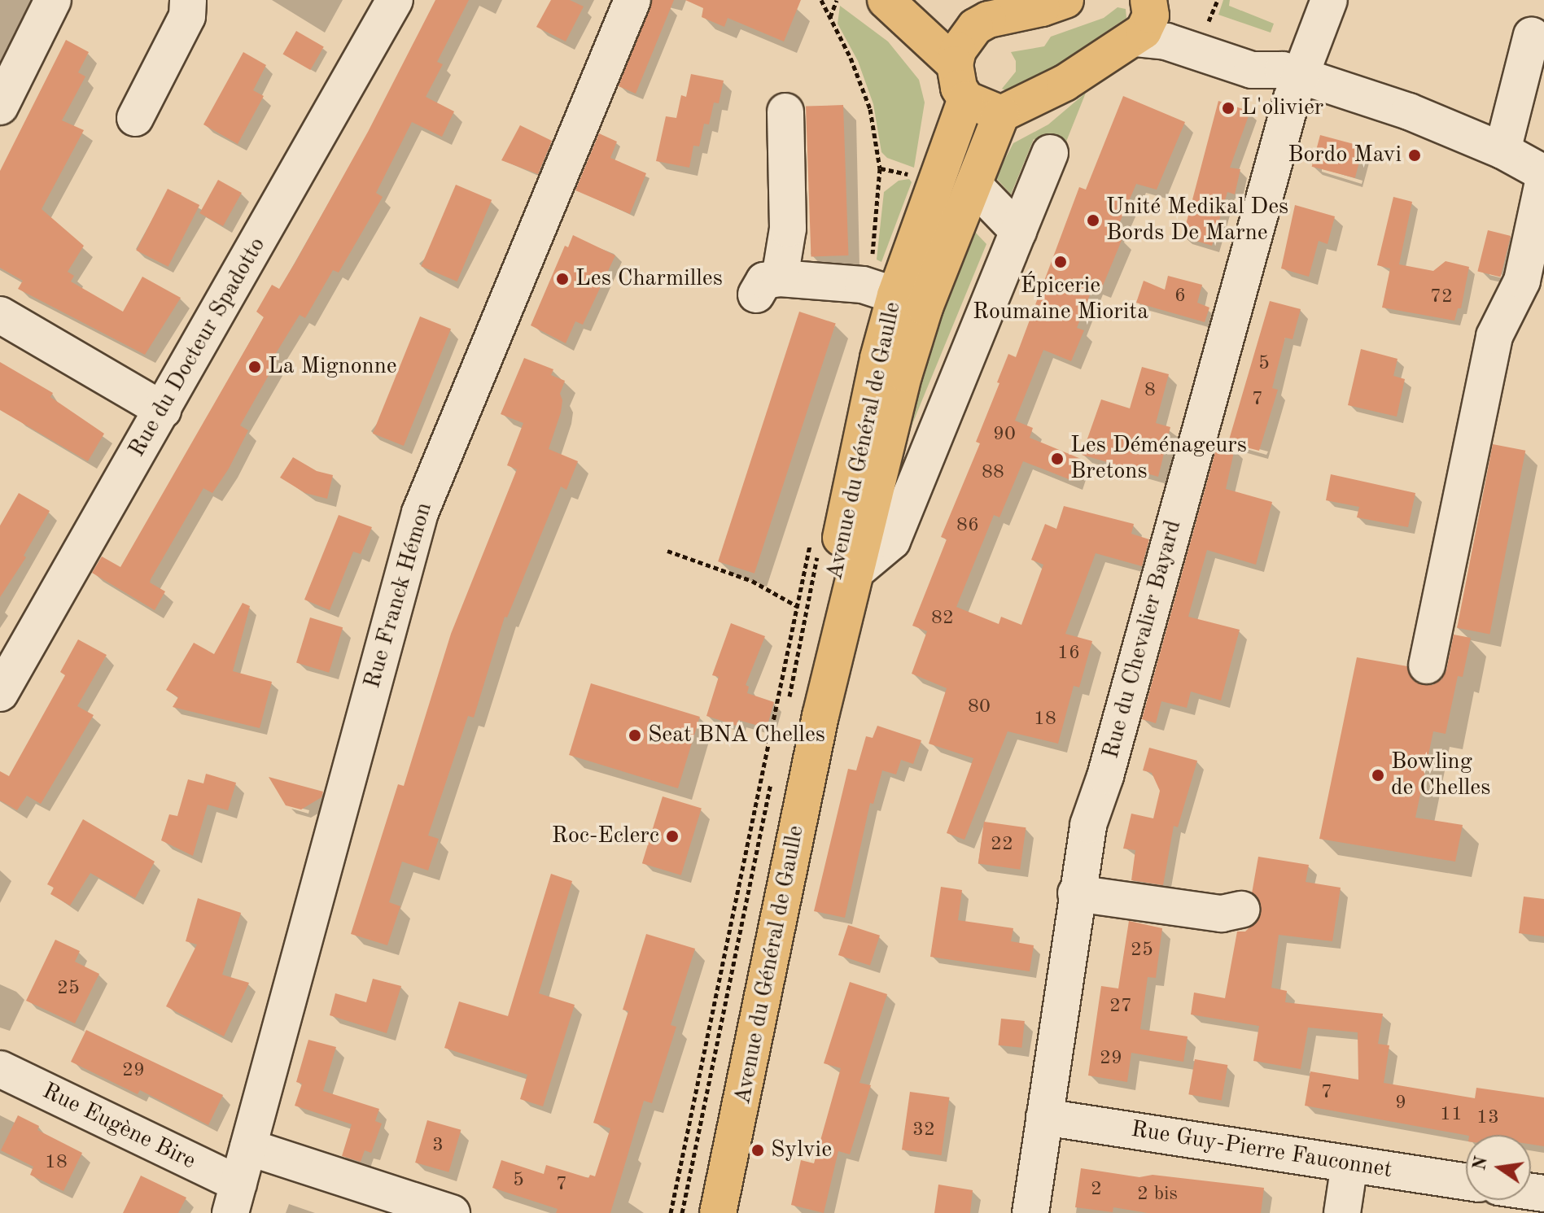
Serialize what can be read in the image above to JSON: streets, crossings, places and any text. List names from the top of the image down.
{
  "streets": {
    "main road": ["Avenue du Général de Gaulle"],
    "street": [
      "Rue du Docteur Spadotto",
      "Rue Franck Hémon",
      "Rue du Chevalier Bayard",
      "Rue Eugène Bire",
      "Rue Guy-Pierre Fauconnet"
    ]
  },
  "crossings": [
    ["Rue Franck Hémon", "Rue Eugène Bire"],
    ["Rue du Chevalier Bayard", "Rue Guy-Pierre Fauconnet"]
  ],
  "places": [
    "L'olivier",
    "Bordo Mavi",
    "Unité Medikal Des Bords De Marne",
    "Épicerie Roumaine Miorita",
    "Les Charmilles",
    "La Mignonne",
    "Les Déménageurs Bretons",
    "Seat BNA Chelles",
    "Bowling de Chelles",
    "Roc-Eclerc",
    "Sylvie"
  ],
  "house_numbers": [
    "6",
    "72",
    "5",
    "8",
    "7",
    "90",
    "88",
    "86",
    "82",
    "16",
    "80",
    "18",
    "22",
    "25",
    "25",
    "27",
    "29",
    "29",
    "7",
    "9",
    "11",
    "13",
    "32",
    "3",
    "18",
    "5",
    "7",
    "2",
    "2 bis"
  ],
  "north": "left"
}
